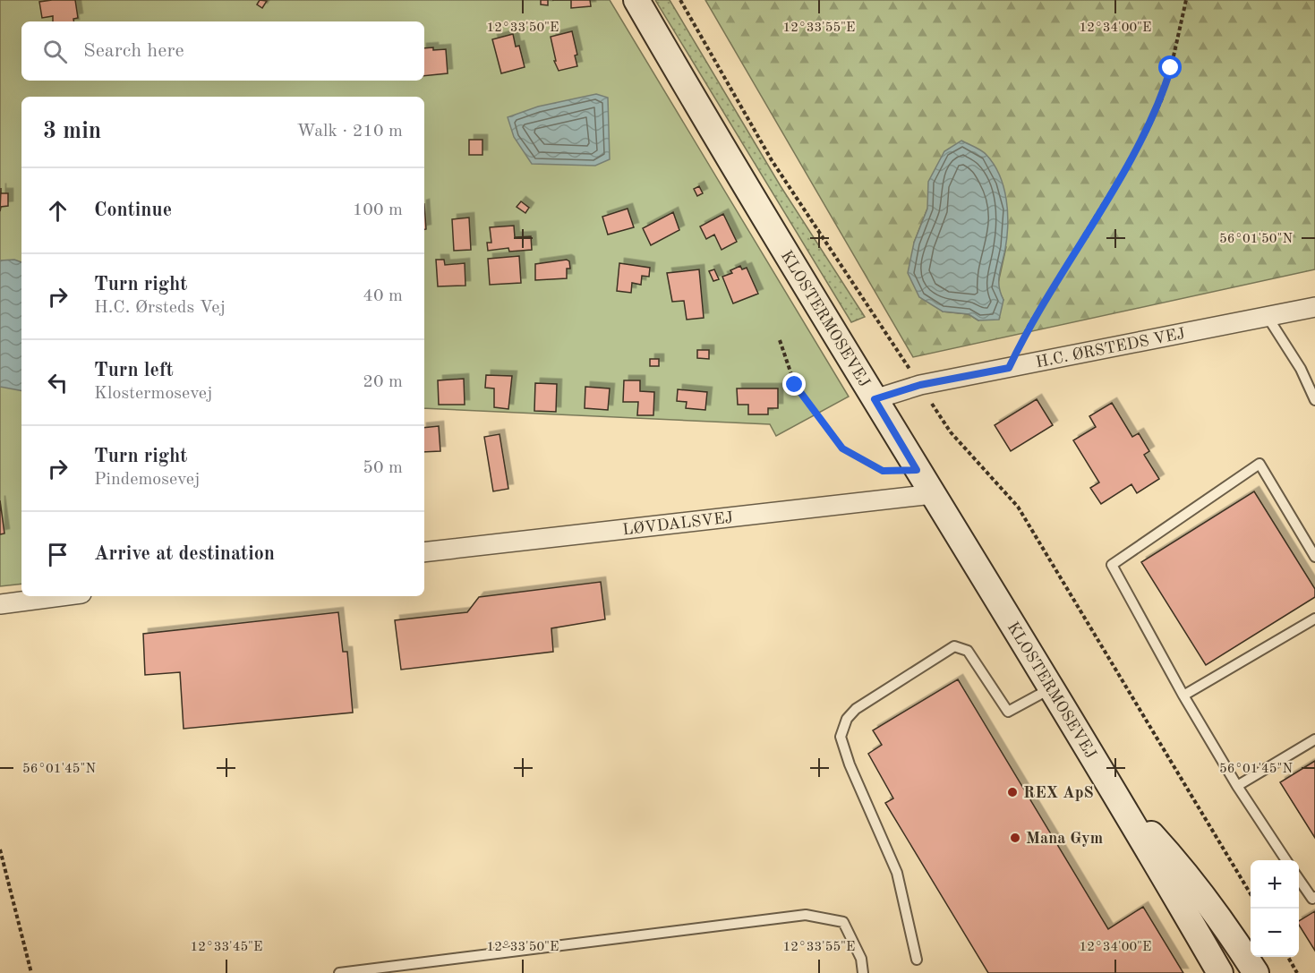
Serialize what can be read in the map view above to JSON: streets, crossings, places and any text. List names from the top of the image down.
{
  "streets": {
    "main road": ["KLOSTERMOSEVEJ"],
    "street": ["H.C. ØRSTEDS VEJ", "LØVDALSVEJ"]
  },
  "crossings": [
    ["KLOSTERMOSEVEJ", "H.C. ØRSTEDS VEJ"],
    ["KLOSTERMOSEVEJ", "LØVDALSVEJ"]
  ],
  "places": ["REX ApS", "Mana Gym"],
  "page": {
    "search": "Search here",
    "heading": ["3 min", "Walk · 210 m"],
    "list": [
      ["Continue", "100 m"],
      ["Turn right", "H.C. Ørsteds Vej", "40 m"],
      ["Turn left", "Klostermosevej", "20 m"],
      ["Turn right", "Pindemosevej", "50 m"],
      "Arrive at destination"
    ],
    "map_buttons": ["+", "−"]
  },
  "coordinates": [
    "12°33'50\"E",
    "12°33'55\"E",
    "12°34'00\"E",
    "56°01'50\"N",
    "56°01'45\"N",
    "12°33'45\"E"
  ]
}
